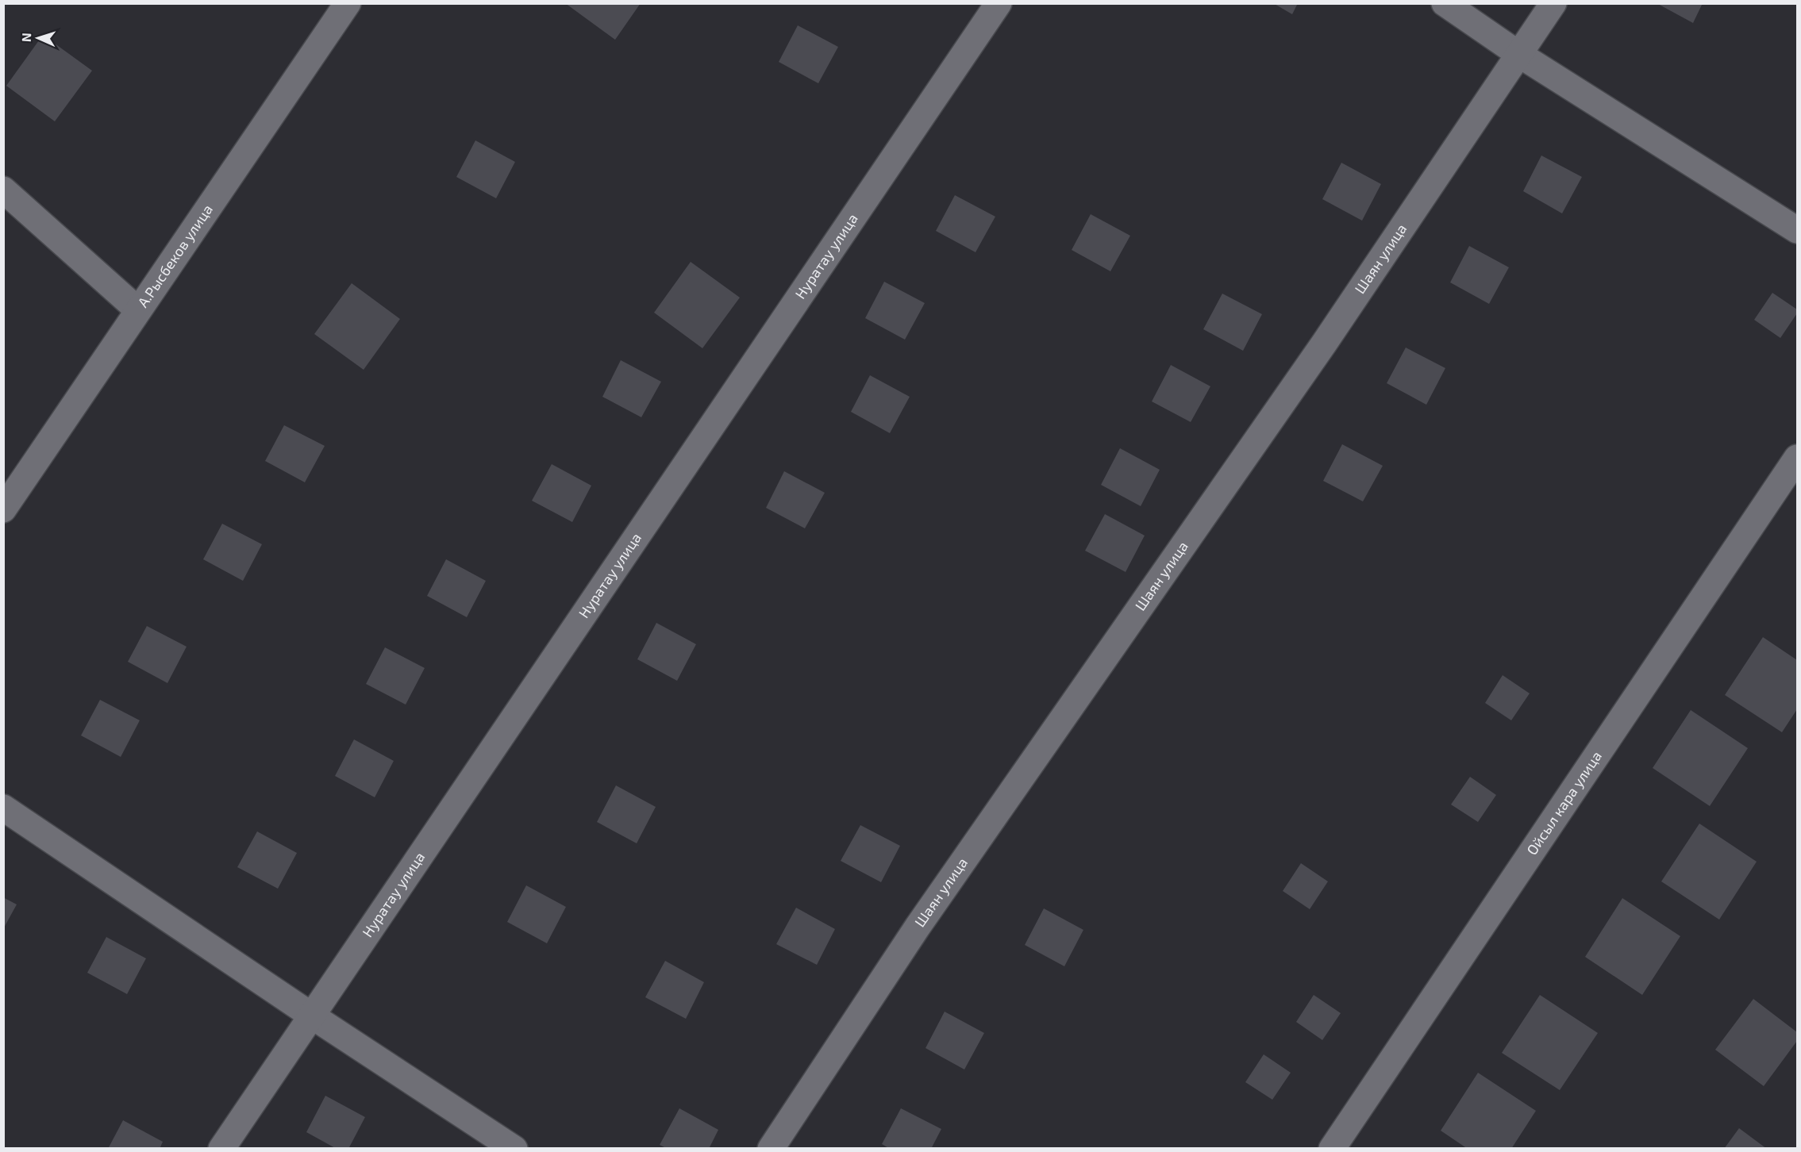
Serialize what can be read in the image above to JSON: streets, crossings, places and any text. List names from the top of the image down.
{
  "streets": {
    "street": [
      "А.Рысбеков улица",
      "Нуратау улица",
      "Шаян улица",
      "Ойсыл кара улица"
    ]
  },
  "north": "left"
}
